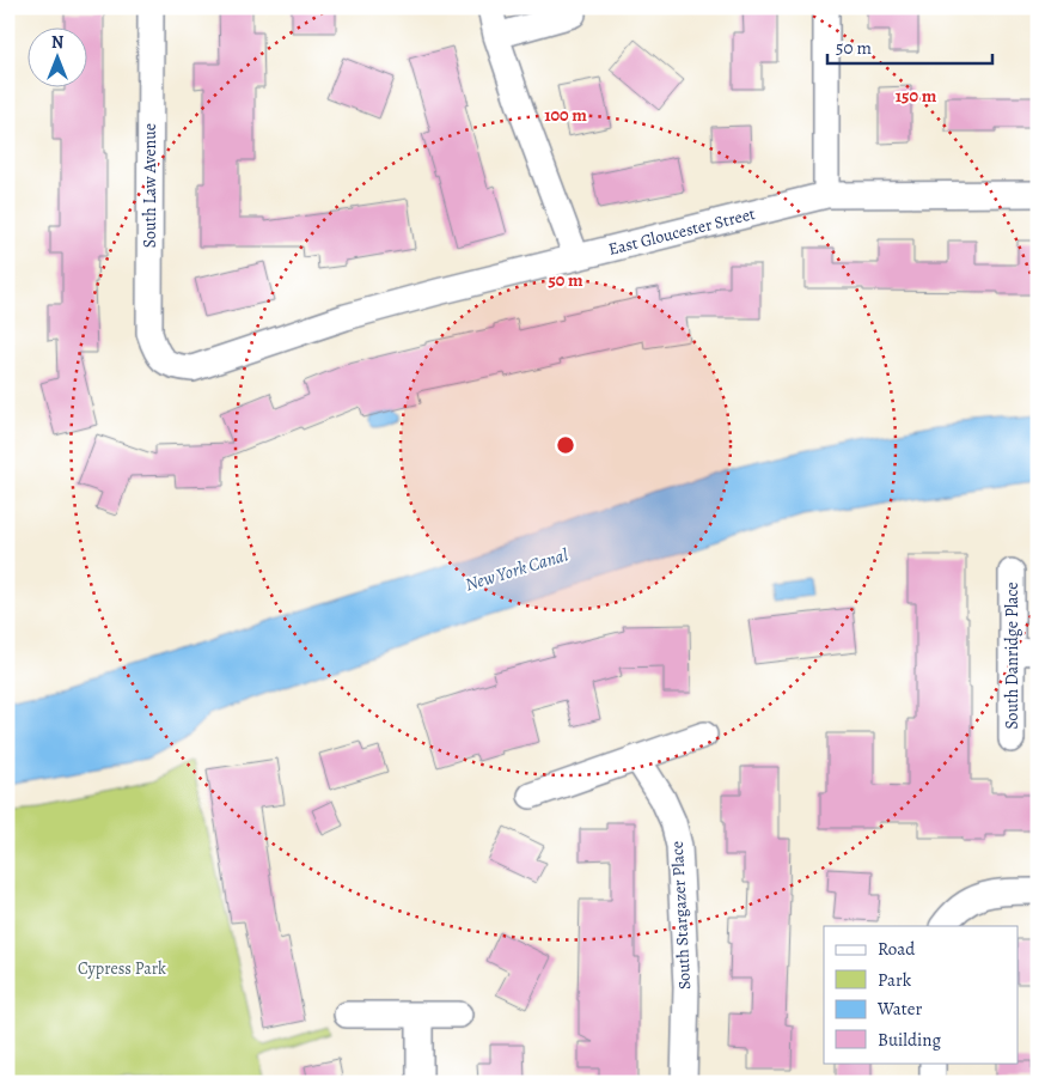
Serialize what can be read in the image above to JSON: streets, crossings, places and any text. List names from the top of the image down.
{
  "streets": {
    "street": [
      "South Law Avenue",
      "East Gloucester Street",
      "South Danridge Place",
      "South Stargazer Place"
    ]
  },
  "crossings": [
    ["South Law Avenue", "East Gloucester Street"]
  ],
  "water": ["New York Canal"],
  "parks": ["Cypress Park"],
  "legend": [
    "Road",
    "Park",
    "Water",
    "Building"
  ],
  "scale_bar": "50 m",
  "north": "top",
  "rings": ["150 m", "100 m", "50 m"]
}
